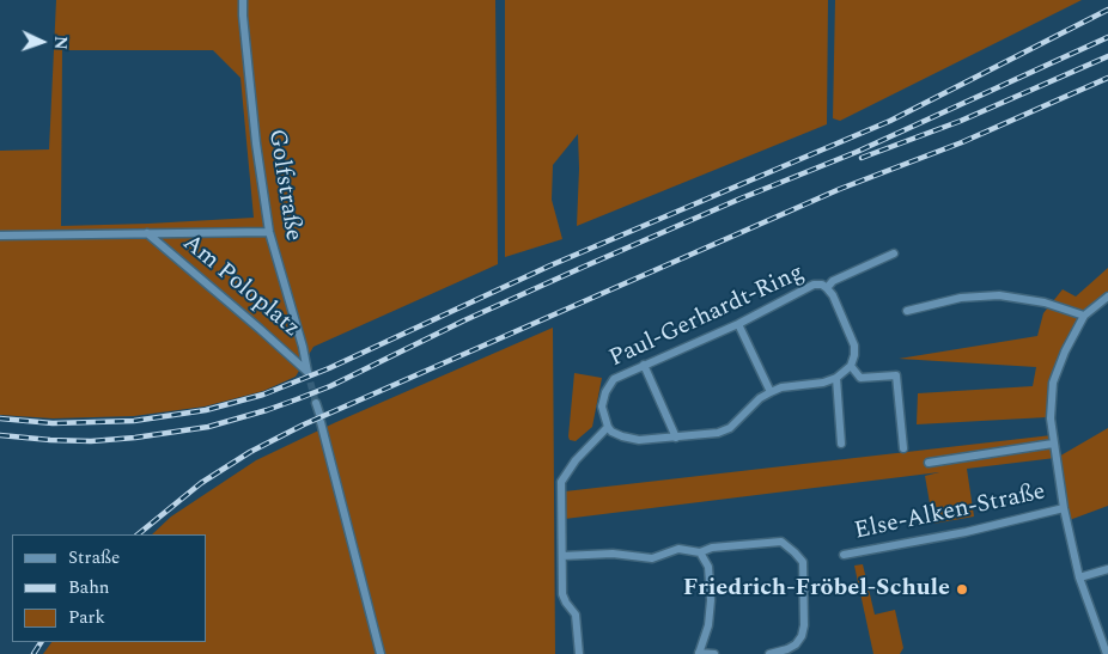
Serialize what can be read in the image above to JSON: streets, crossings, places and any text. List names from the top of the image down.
{
  "streets": {
    "street": [
      "Golfstraße",
      "Am Poloplatz",
      "Paul-Gerhardt-Ring",
      "Else-Alken-Straße"
    ]
  },
  "crossings": [
    ["Golfstraße", "Am Poloplatz"]
  ],
  "places": ["Friedrich-Fröbel-Schule"],
  "legend": ["Straße", "Bahn", "Park"],
  "north": "right"
}
